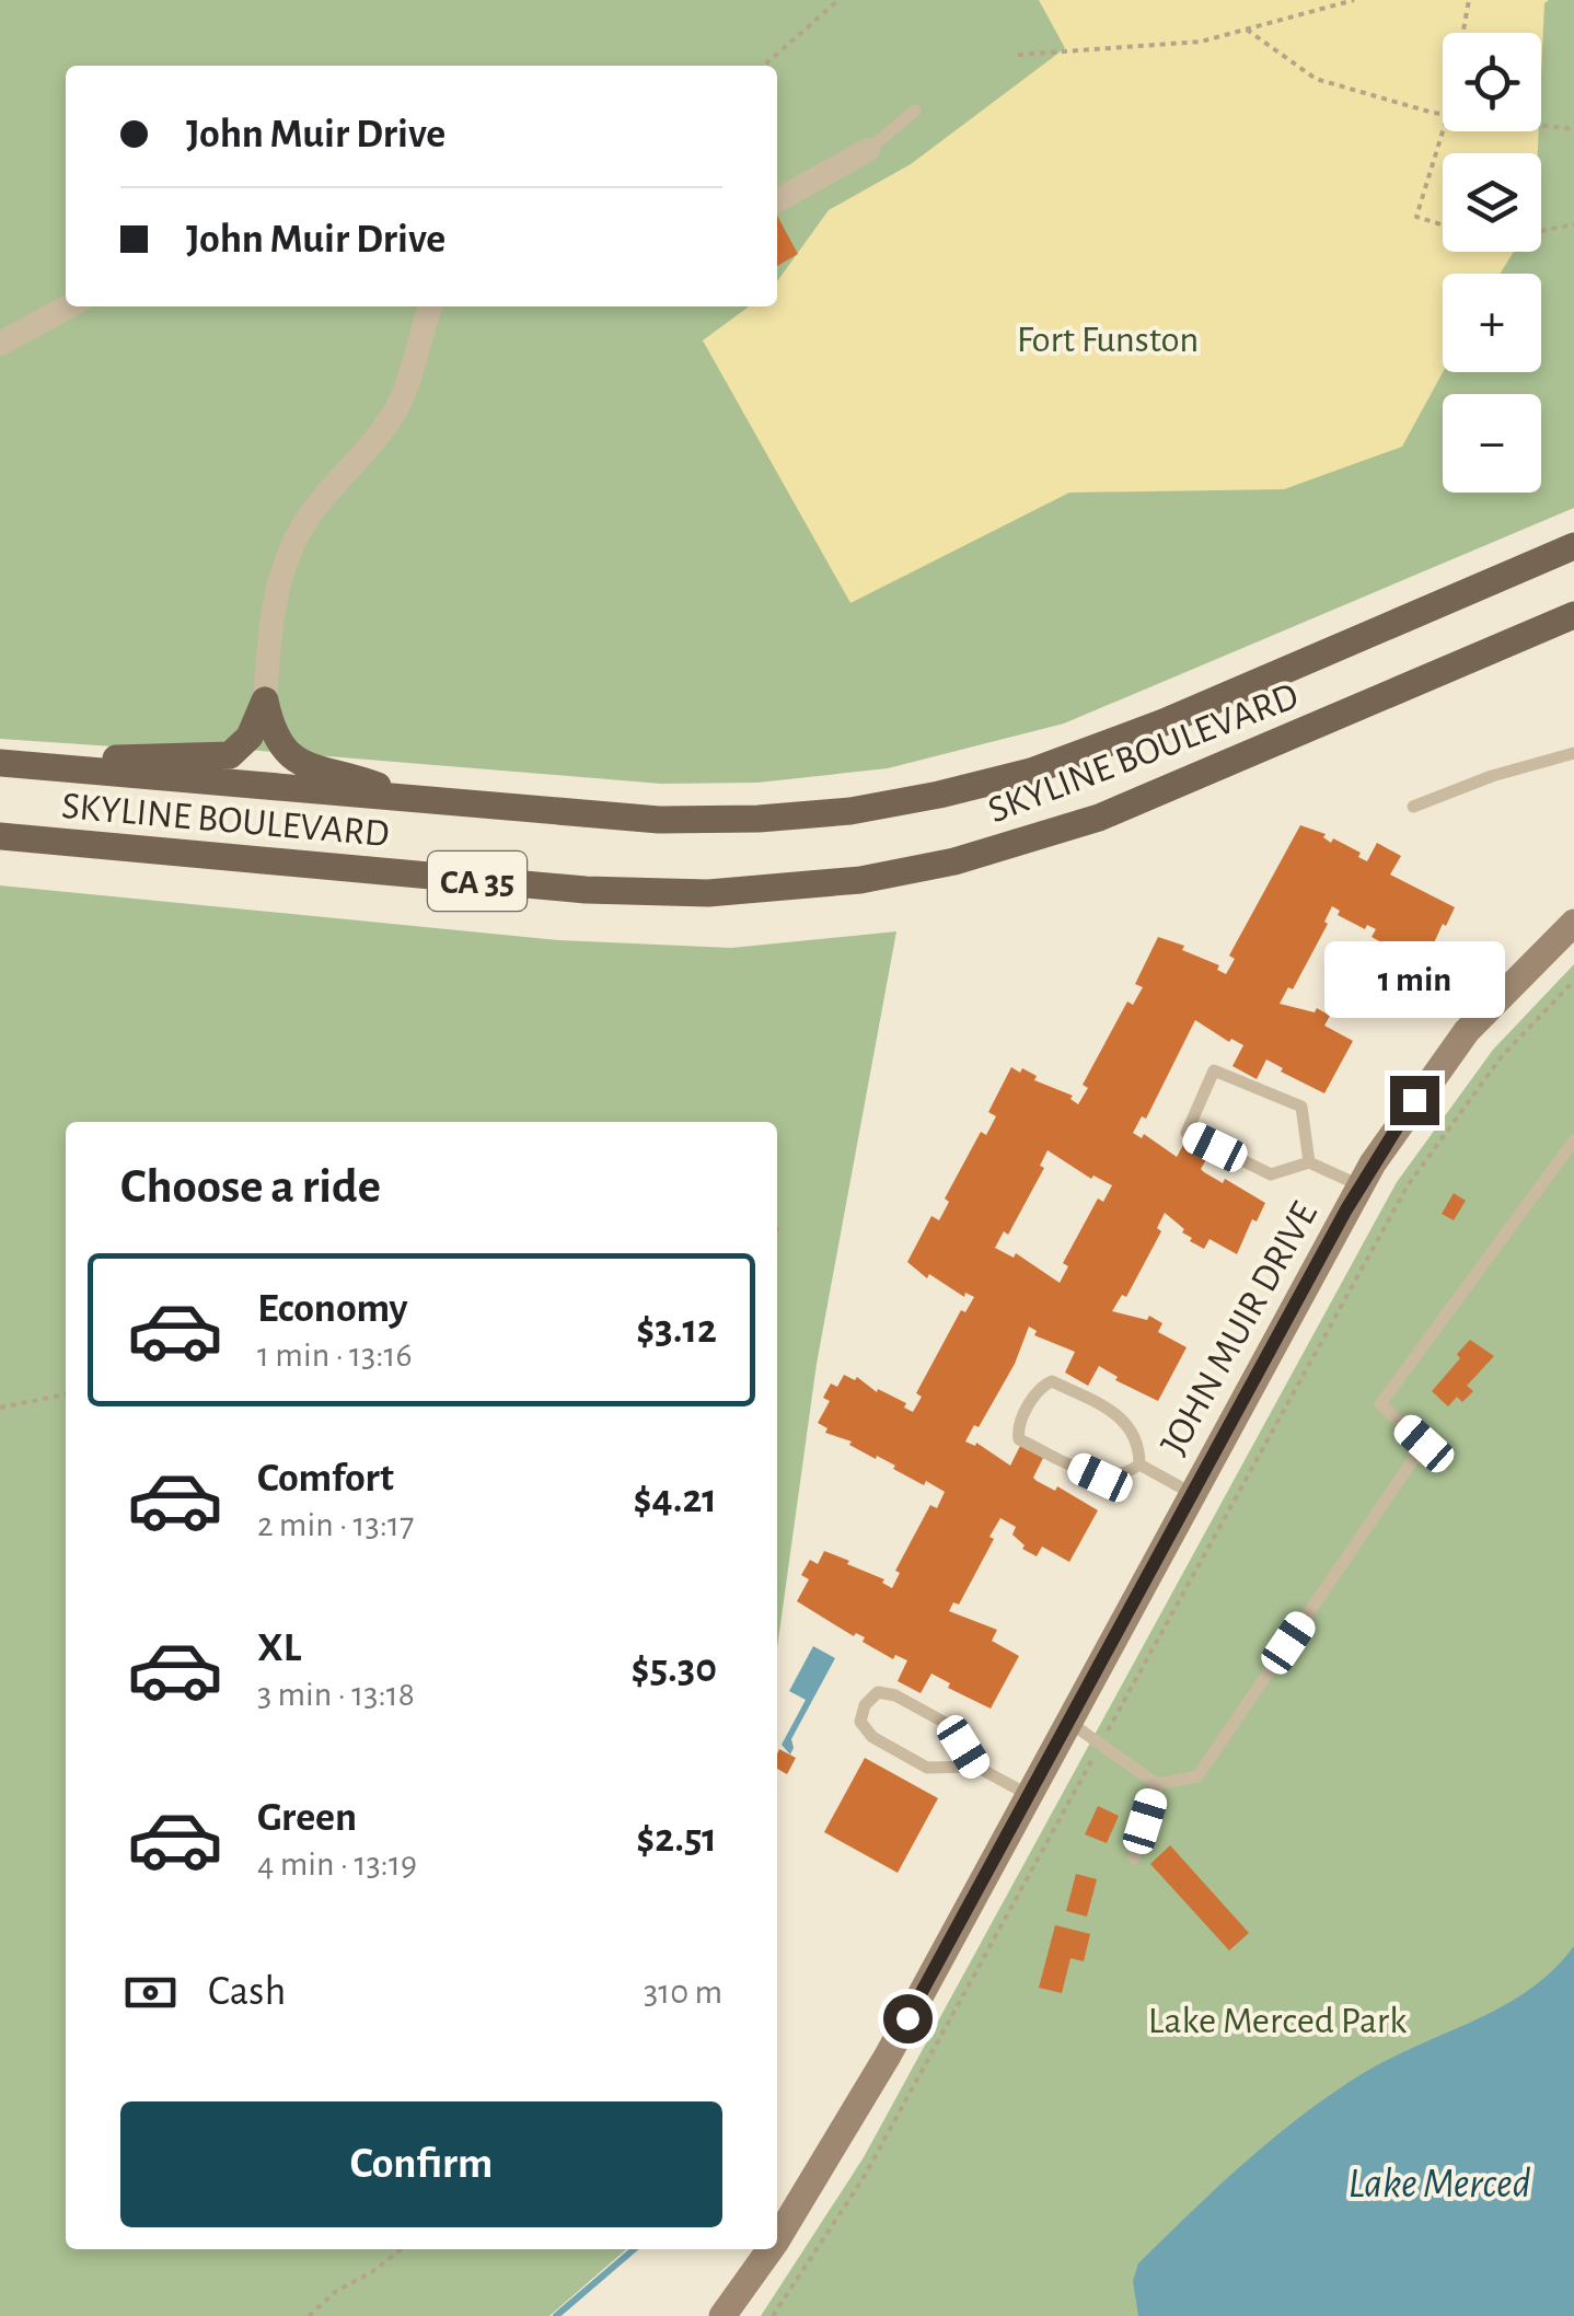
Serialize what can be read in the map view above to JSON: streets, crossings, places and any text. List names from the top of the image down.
{
  "streets": {
    "main road": ["SKYLINE BOULEVARD", "CA 35"],
    "street": ["JOHN MUIR DRIVE"]
  },
  "water": ["Lake Merced"],
  "parks": ["Fort Funston", "Lake Merced Park"],
  "page": {
    "map_buttons": ["+", "−"],
    "banner": ["John Muir Drive", "John Muir Drive"],
    "bubble": "1 min",
    "heading": "Choose a ride",
    "list": [
      {
        "name": "Economy",
        "note": "1 min · 13:16",
        "value": "$3.12"
      },
      {
        "name": "Comfort",
        "note": "2 min · 13:17",
        "value": "$4.21"
      },
      {
        "name": "XL",
        "note": "3 min · 13:18",
        "value": "$5.30"
      },
      {
        "name": "Green",
        "note": "4 min · 13:19",
        "value": "$2.51"
      }
    ],
    "pay": ["Cash", "310 m"],
    "buttons": "Confirm"
  }
}
